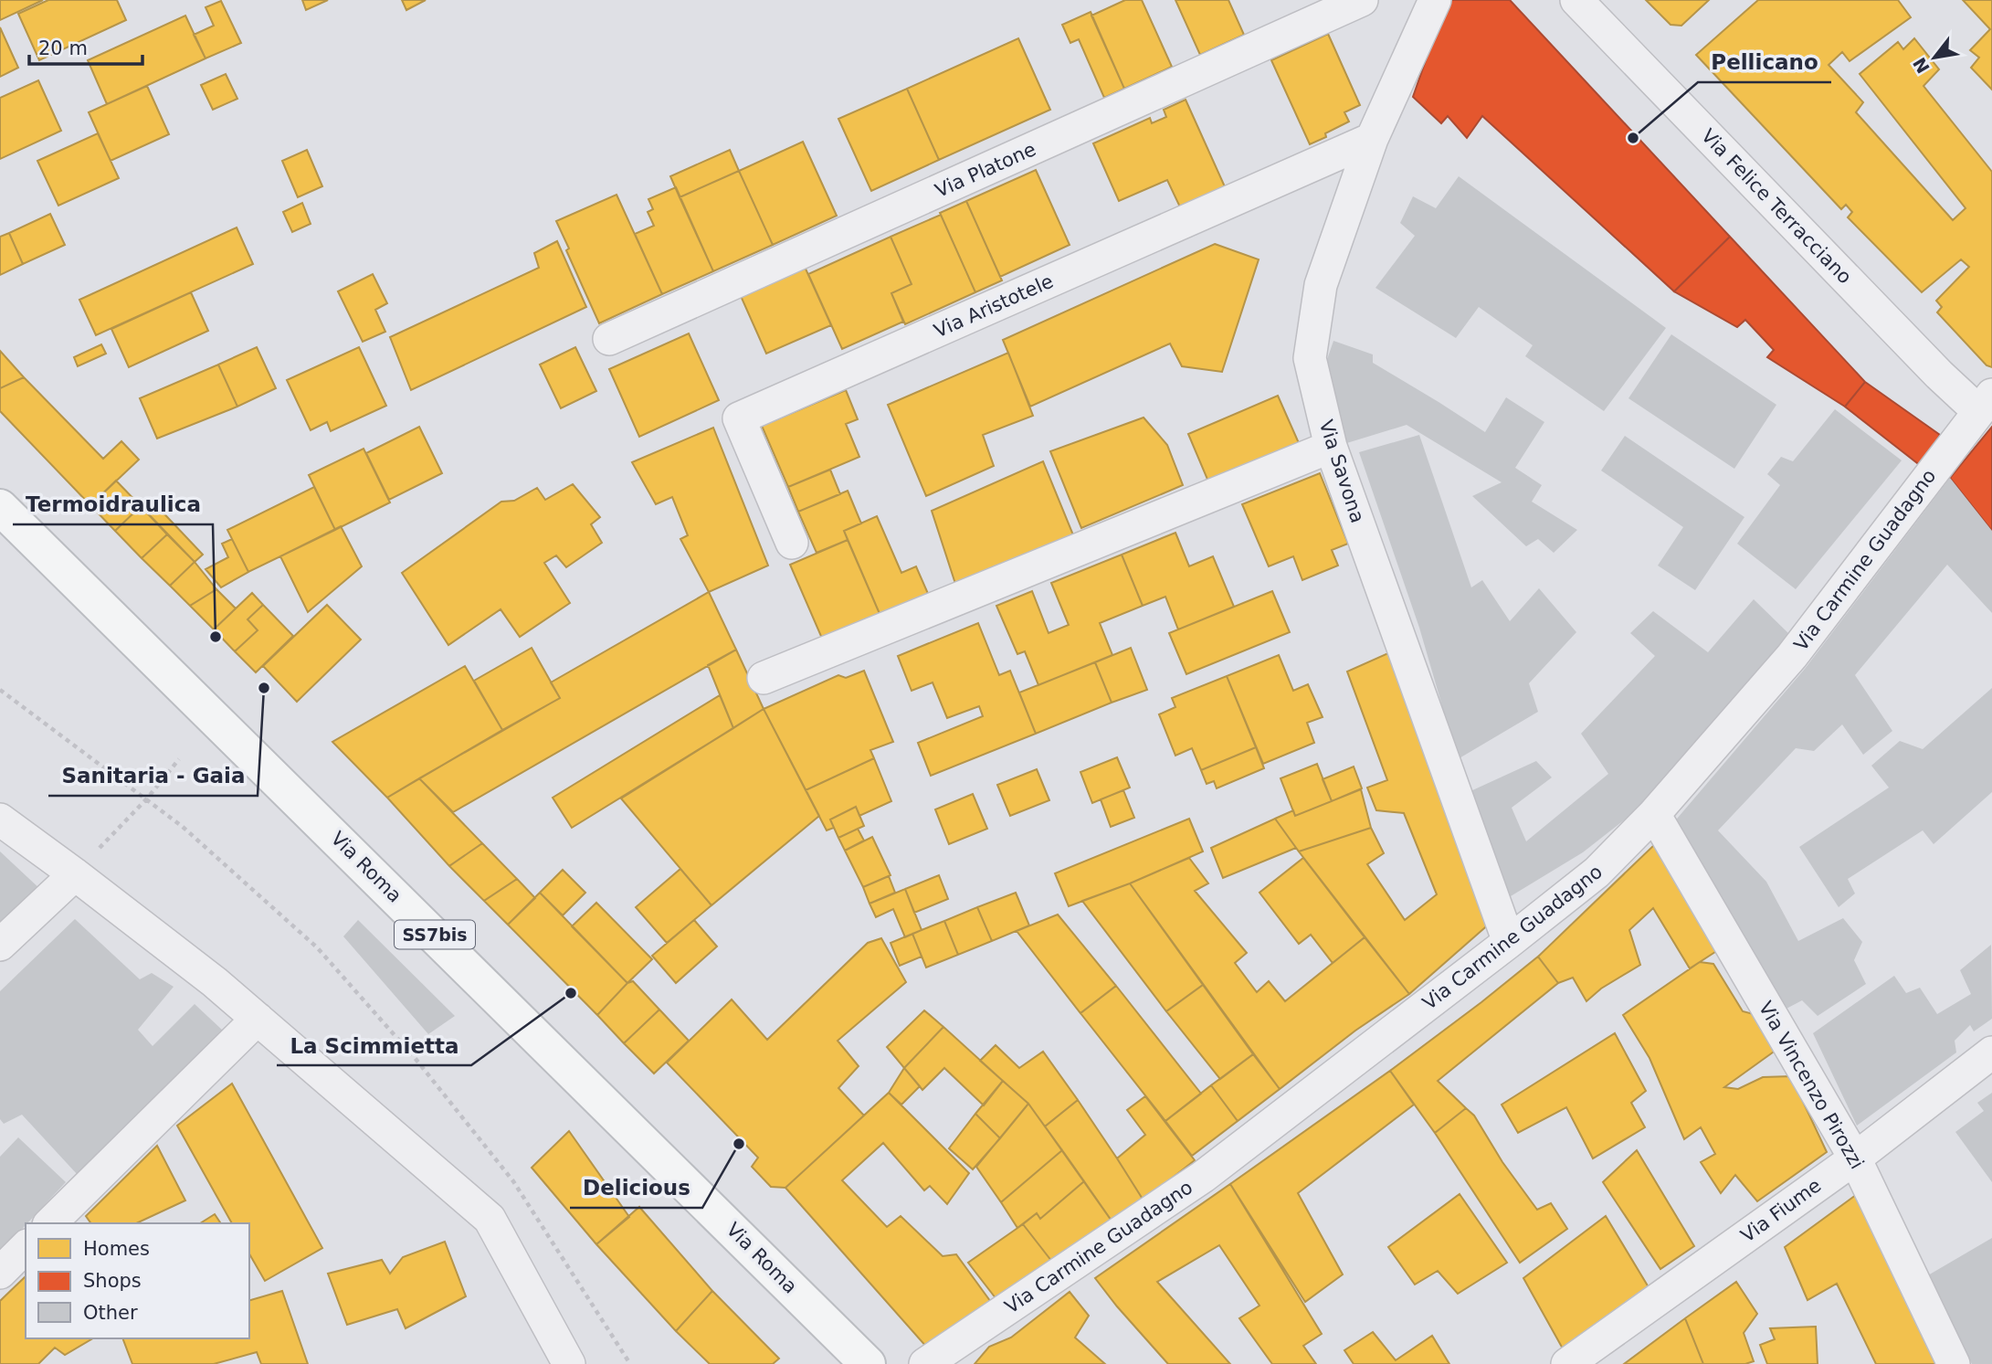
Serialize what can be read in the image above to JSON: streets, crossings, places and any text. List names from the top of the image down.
{
  "streets": {
    "main road": ["Via Roma", "SS7bis"],
    "street": [
      "Via Platone",
      "Via Felice Terracciano",
      "Via Aristotele",
      "Via Savona",
      "Via Carmine Guadagno",
      "Via Vincenzo Pirozzi",
      "Via Fiume"
    ]
  },
  "crossings": [
    ["Via Felice Terracciano", "Via Carmine Guadagno"],
    ["Via Aristotele", "Via Savona"],
    ["Via Savona", "Via Carmine Guadagno"],
    ["Via Carmine Guadagno", "Via Vincenzo Pirozzi"],
    ["Via Vincenzo Pirozzi", "Via Fiume"]
  ],
  "places": [
    "Pellicano",
    "Termoidraulica",
    "Sanitaria - Gaia",
    "La Scimmietta",
    "Delicious"
  ],
  "legend": ["Homes", "Shops", "Other"],
  "scale_bar": "20 m",
  "north": "bottom left"
}
